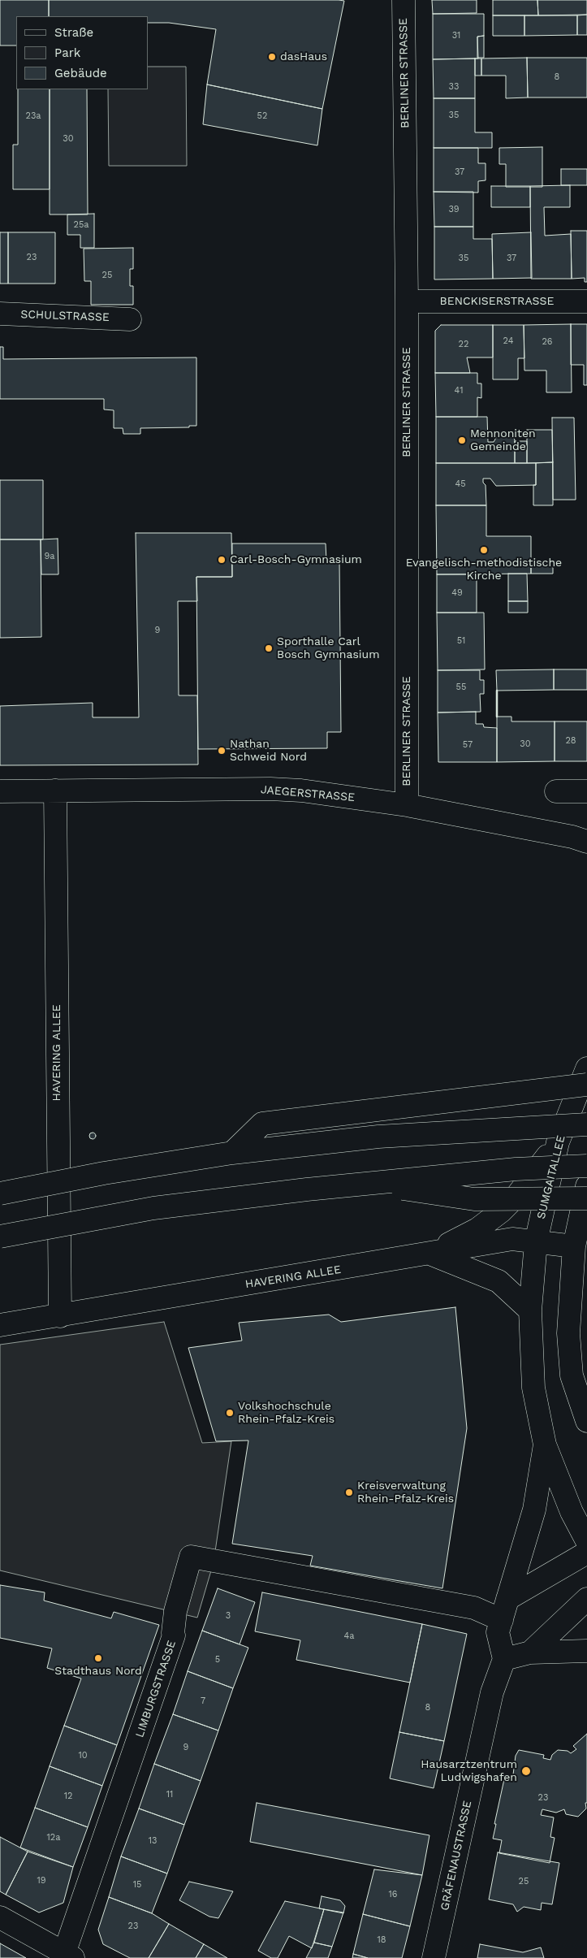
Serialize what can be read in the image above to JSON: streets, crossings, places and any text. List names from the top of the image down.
{
  "streets": {
    "main road": [
      "BERLINER STRASSE",
      "BENCKISERSTRASSE",
      "SCHULSTRASSE",
      "JAEGERSTRASSE",
      "HAVERING ALLEE",
      "SUMGAITALLEE",
      "LIMBURGSTRASSE",
      "GRÄFENAUSTRASSE"
    ]
  },
  "crossings": [
    ["BERLINER STRASSE", "BENCKISERSTRASSE"],
    ["BERLINER STRASSE", "JAEGERSTRASSE"],
    ["JAEGERSTRASSE", "HAVERING ALLEE"],
    ["HAVERING ALLEE", "SUMGAITALLEE"]
  ],
  "places": [
    "dasHaus",
    "Mennoniten Gemeinde",
    "Evangelisch-methodistische Kirche",
    "Carl-Bosch-Gymnasium",
    "Sporthalle Carl Bosch Gymnasium",
    "Nathan Schweid Nord",
    "Volkshochschule Rhein-Pfalz-Kreis",
    "Kreisverwaltung Rhein-Pfalz-Kreis",
    "Stadthaus Nord",
    "Hausarztzentrum Ludwigshafen"
  ],
  "house_numbers": [
    "31",
    "8",
    "33",
    "35",
    "23a",
    "52",
    "30",
    "37",
    "39",
    "25a",
    "23",
    "35",
    "37",
    "25",
    "24",
    "26",
    "22",
    "41",
    "45",
    "9a",
    "49",
    "9",
    "51",
    "55",
    "28",
    "30",
    "57",
    "3",
    "4a",
    "5",
    "7",
    "8",
    "9",
    "10",
    "11",
    "12",
    "23",
    "12a",
    "13",
    "19",
    "25",
    "15",
    "16",
    "23",
    "18"
  ],
  "legend": ["Straße", "Park", "Gebäude"]
}
